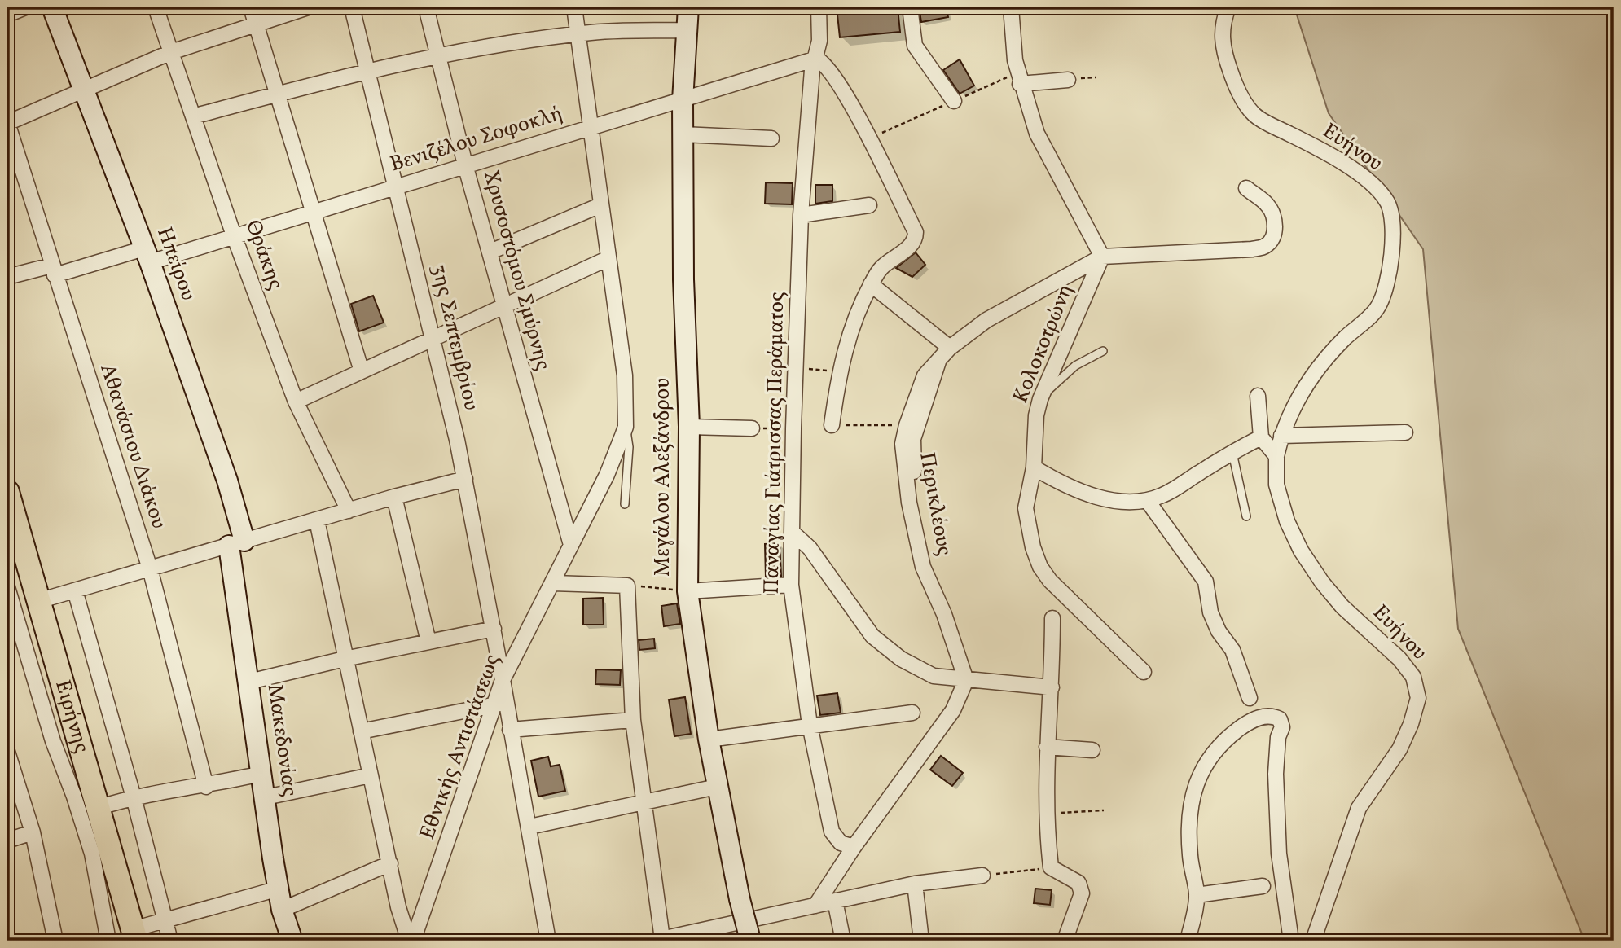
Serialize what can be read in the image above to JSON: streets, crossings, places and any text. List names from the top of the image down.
{
  "streets": {
    "main road": ["Ειρήνης"],
    "street": [
      "Βενιζέλου Σοφοκλή",
      "Ευήνου",
      "Θράκης",
      "Ηπείρου",
      "Χρυσοστόμου Σμύρνης",
      "3ης Σεπτεμβρίου",
      "Κολοκοτρώνη",
      "Παναγίας Γιάτρισσας Περάματος",
      "Αθανάσιου Διάκου",
      "Μεγάλου Αλεξάνδρου",
      "Περικλέους",
      "Μακεδονίας",
      "Εθνικής Αντιστάσεως"
    ]
  },
  "crossings": [
    ["Βενιζέλου Σοφοκλή", "Θράκης"],
    ["Βενιζέλου Σοφοκλή", "Ηπείρου"],
    ["Βενιζέλου Σοφοκλή", "Χρυσοστόμου Σμύρνης"],
    ["Βενιζέλου Σοφοκλή", "3ης Σεπτεμβρίου"],
    ["Βενιζέλου Σοφοκλή", "Παναγίας Γιάτρισσας Περάματος"],
    ["Βενιζέλου Σοφοκλή", "Αθανάσιου Διάκου"],
    ["Βενιζέλου Σοφοκλή", "Μεγάλου Αλεξάνδρου"],
    ["Ηπείρου", "Μακεδονίας"],
    ["Χρυσοστόμου Σμύρνης", "Εθνικής Αντιστάσεως"],
    ["3ης Σεπτεμβρίου", "Εθνικής Αντιστάσεως"],
    ["Κολοκοτρώνη", "Περικλέους"]
  ]
}
